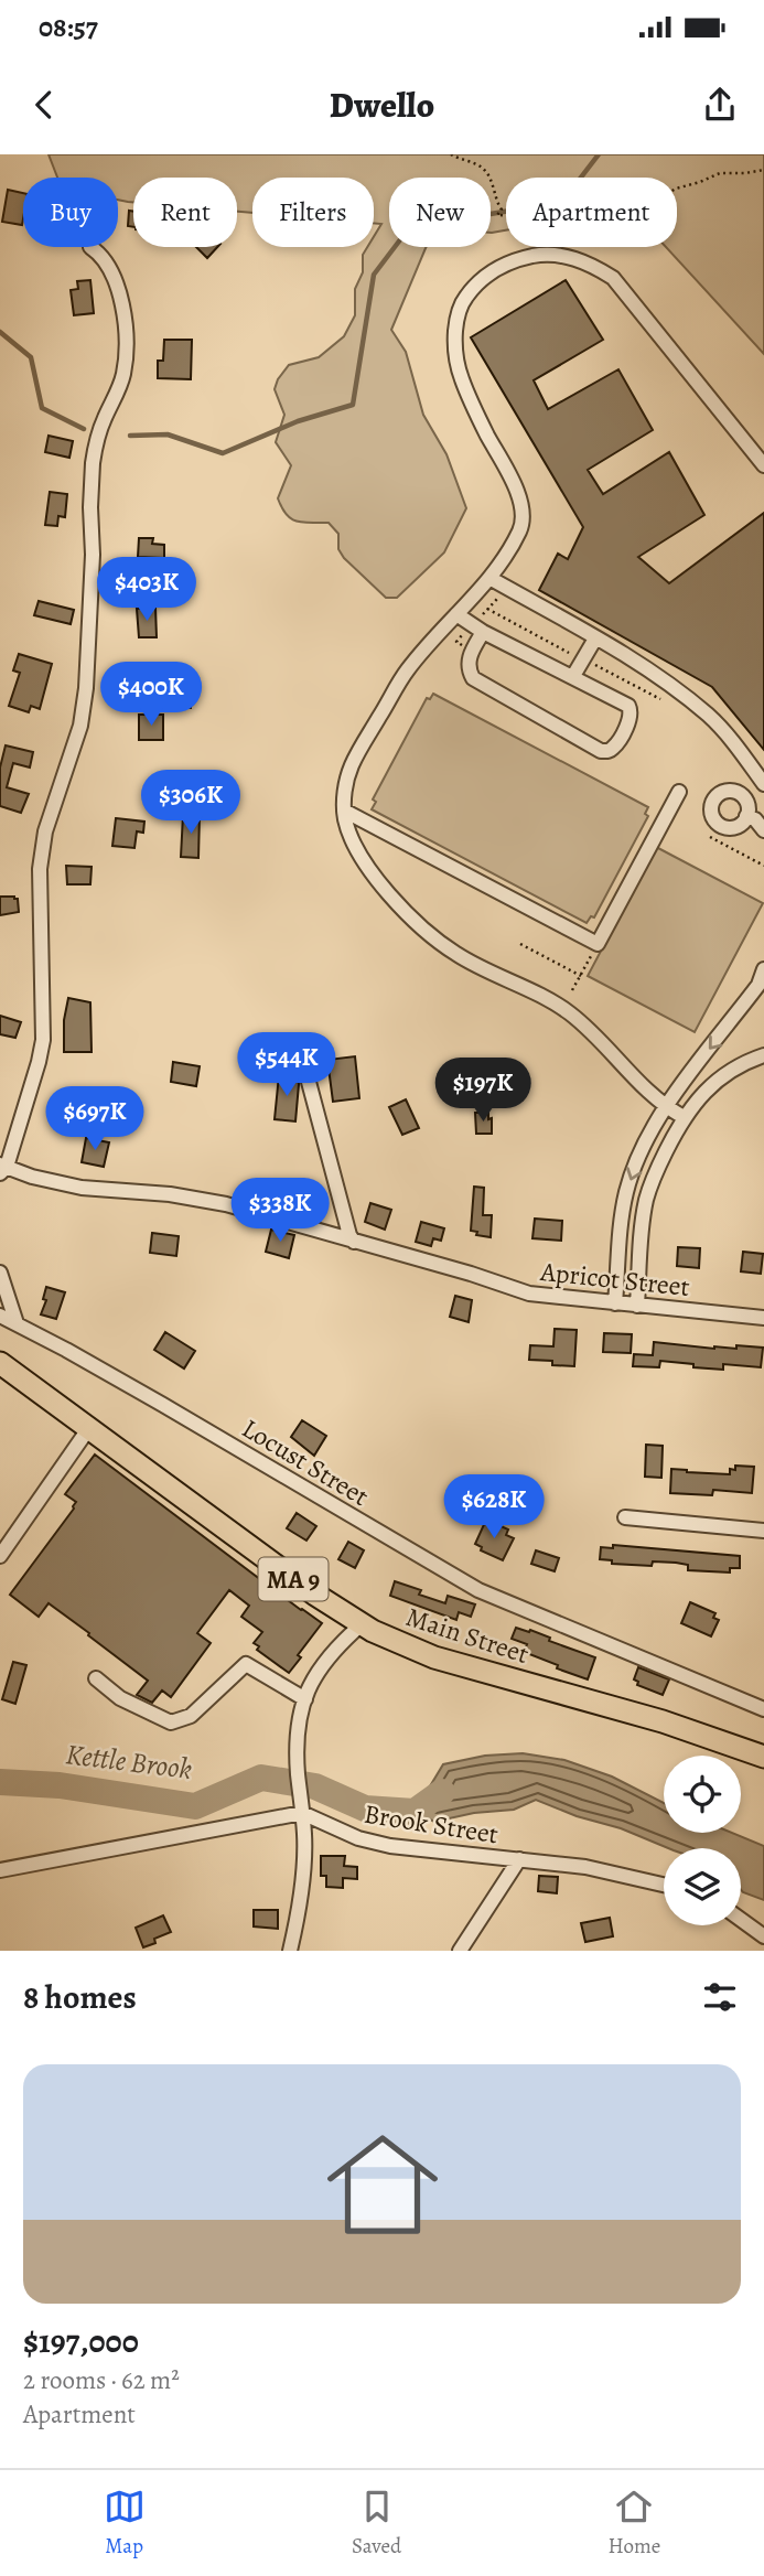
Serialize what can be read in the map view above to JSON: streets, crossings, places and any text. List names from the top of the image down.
{
  "streets": {
    "highway": ["MA 9", "Main Street"],
    "street": ["Apricot Street", "Locust Street", "Brook Street"]
  },
  "water": ["Kettle Brook"],
  "page": {
    "status": "08:57",
    "header": "Dwello",
    "chip": [
      "Buy",
      "Rent",
      "Filters",
      "New",
      "Apartment"
    ],
    "price": [
      "$403K",
      "$400K",
      "$306K",
      "$544K",
      "$197K",
      "$697K",
      "$338K",
      "$628K"
    ],
    "heading": "8 homes",
    "list": [
      {
        "name": "$197,000",
        "note": "2 rooms · 62 m² · Apartment"
      }
    ],
    "tabs": ["Map", "Saved", "Home"]
  }
}
